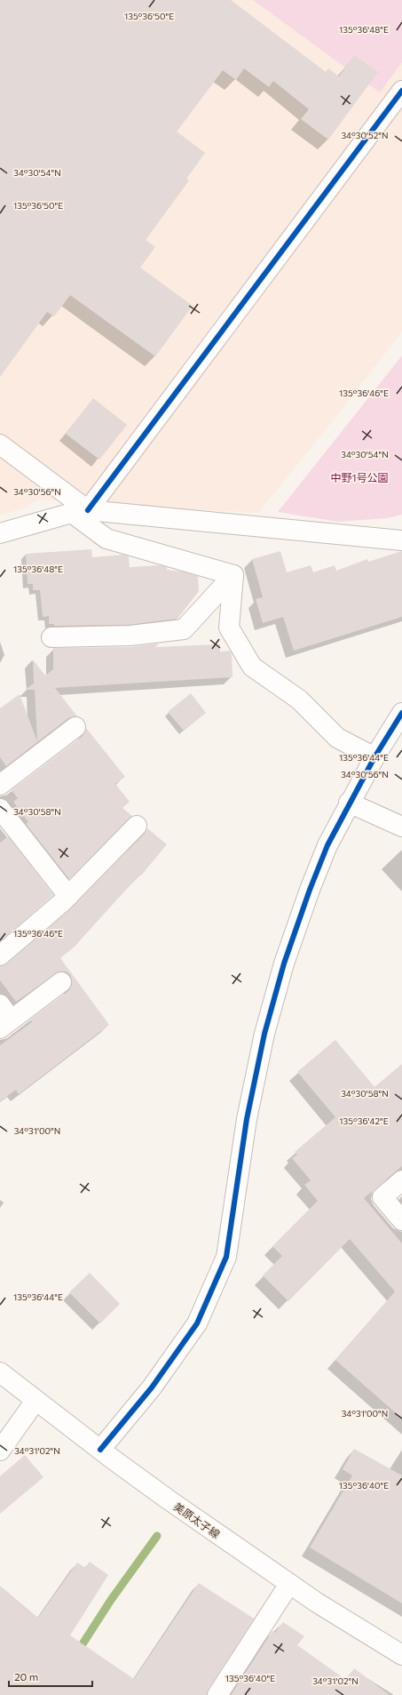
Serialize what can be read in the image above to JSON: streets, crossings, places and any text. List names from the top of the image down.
{
  "streets": {
    "street": ["美原太子線"]
  },
  "parks": ["中野1号公園"],
  "scale_bar": "20 m",
  "coordinates": [
    "135°36'50\"E",
    "135°36'48\"E",
    "34°30'52\"N",
    "34°30'54\"N",
    "135°36'46\"E",
    "34°30'56\"N",
    "135°36'44\"E",
    "34°30'58\"N",
    "135°36'42\"E",
    "34°31'00\"N",
    "34°31'02\"N",
    "135°36'40\"E"
  ]
}
